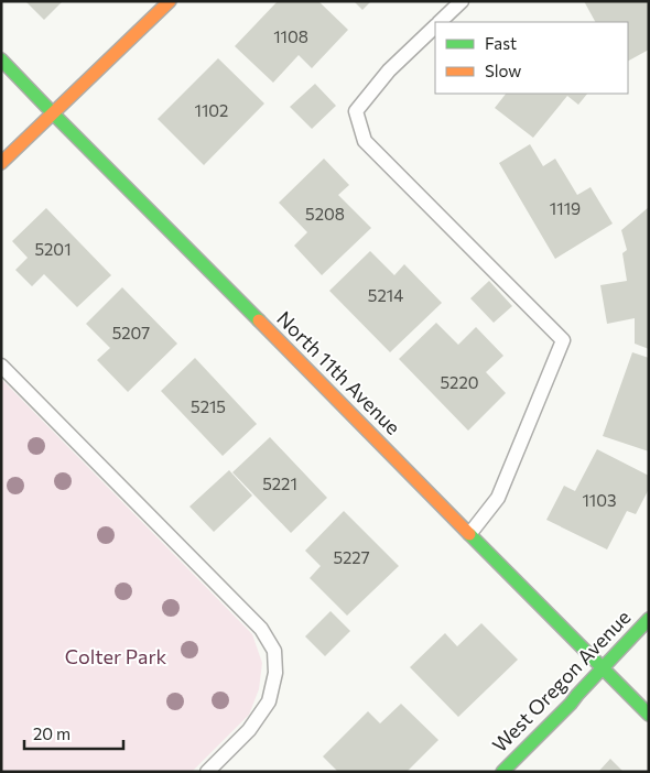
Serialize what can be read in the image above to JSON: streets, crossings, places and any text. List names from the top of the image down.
{
  "streets": {
    "street": ["North 11th Avenue", "West Oregon Avenue"]
  },
  "crossings": [
    ["North 11th Avenue", "West Oregon Avenue"]
  ],
  "parks": ["Colter Park"],
  "house_numbers": [
    "1108",
    "1102",
    "1119",
    "5208",
    "5201",
    "5214",
    "5207",
    "5220",
    "5215",
    "5221",
    "1103",
    "5227"
  ],
  "legend": ["Fast", "Slow"],
  "scale_bar": "20 m"
}
